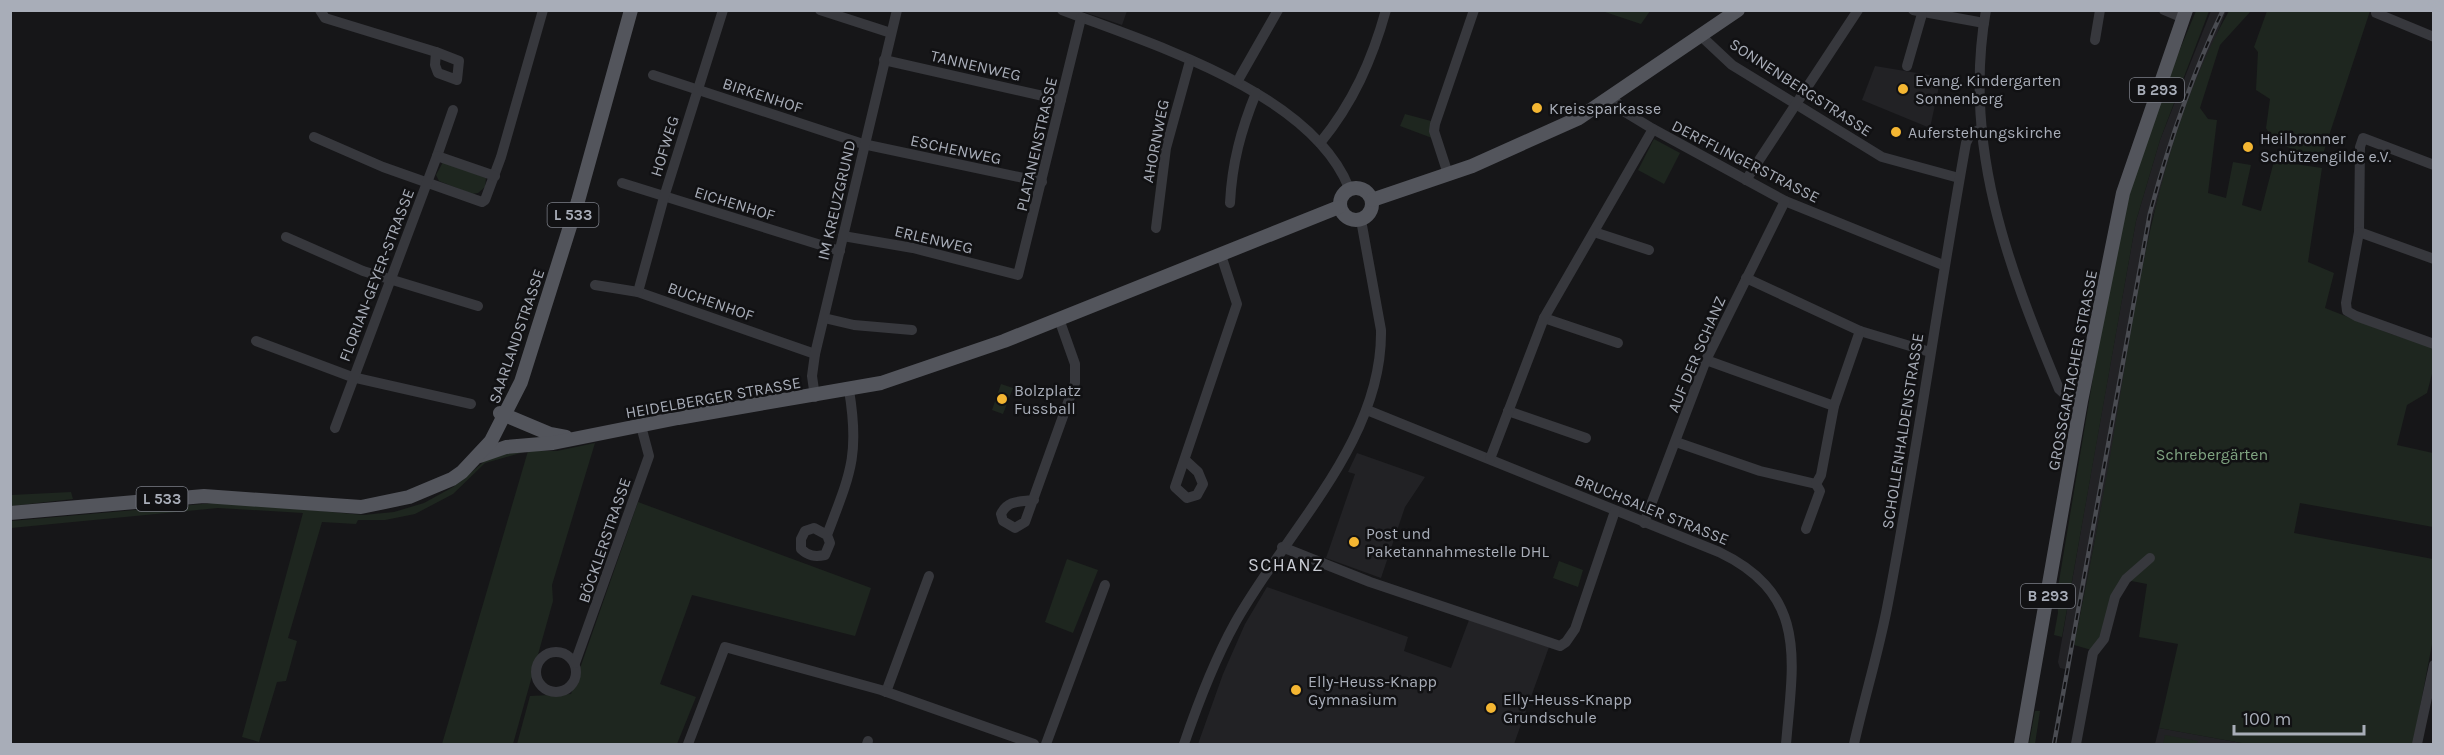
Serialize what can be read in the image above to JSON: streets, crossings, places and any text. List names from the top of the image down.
{
  "streets": {
    "main road": [
      "B 293",
      "L 533",
      "SAARLANDSTRASSE",
      "GROSSGARTACHER STRASSE",
      "HEIDELBERGER STRASSE"
    ],
    "street": [
      "TANNENWEG",
      "SONNENBERGSTRASSE",
      "BIRKENHOF",
      "AHORNWEG",
      "PLATANENSTRASSE",
      "HOFWEG",
      "ESCHENWEG",
      "DERFFLINGERSTRASSE",
      "IM KREUZGRUND",
      "EICHENHOF",
      "ERLENWEG",
      "FLORIAN-GEYER-STRASSE",
      "BUCHENHOF",
      "AUF DER SCHANZ",
      "SCHOLLENHALDENSTRASSE",
      "BRUCHSALER STRASSE",
      "BÖCKLERSTRASSE"
    ]
  },
  "crossings": [
    ["TANNENWEG", "PLATANENSTRASSE"],
    ["TANNENWEG", "IM KREUZGRUND"],
    ["SONNENBERGSTRASSE", "SCHOLLENHALDENSTRASSE"],
    ["BIRKENHOF", "HOFWEG"],
    ["BIRKENHOF", "ESCHENWEG"],
    ["BIRKENHOF", "IM KREUZGRUND"],
    ["PLATANENSTRASSE", "ESCHENWEG"],
    ["PLATANENSTRASSE", "ERLENWEG"],
    ["HOFWEG", "EICHENHOF"],
    ["HOFWEG", "BUCHENHOF"],
    ["ESCHENWEG", "IM KREUZGRUND"],
    ["DERFFLINGERSTRASSE", "AUF DER SCHANZ"],
    ["DERFFLINGERSTRASSE", "SCHOLLENHALDENSTRASSE"],
    ["IM KREUZGRUND", "EICHENHOF"],
    ["IM KREUZGRUND", "ERLENWEG"],
    ["IM KREUZGRUND", "BUCHENHOF"],
    ["IM KREUZGRUND", "HEIDELBERGER STRASSE"],
    ["L 533", "SAARLANDSTRASSE"],
    ["SAARLANDSTRASSE", "HEIDELBERGER STRASSE"],
    ["AUF DER SCHANZ", "BRUCHSALER STRASSE"],
    ["HEIDELBERGER STRASSE", "BÖCKLERSTRASSE"]
  ],
  "districts": ["SCHANZ"],
  "parks": ["Schrebergärten"],
  "places": [
    "Evang. Kindergarten Sonnenberg",
    "Kreissparkasse",
    "Auferstehungskirche",
    "Heilbronner Schützengilde e.V.",
    "Bolzplatz Fussball",
    "Post und Paketannahmestelle DHL",
    "Elly-Heuss-Knapp Gymnasium",
    "Elly-Heuss-Knapp Grundschule"
  ],
  "scale_bar": "100 m"
}
